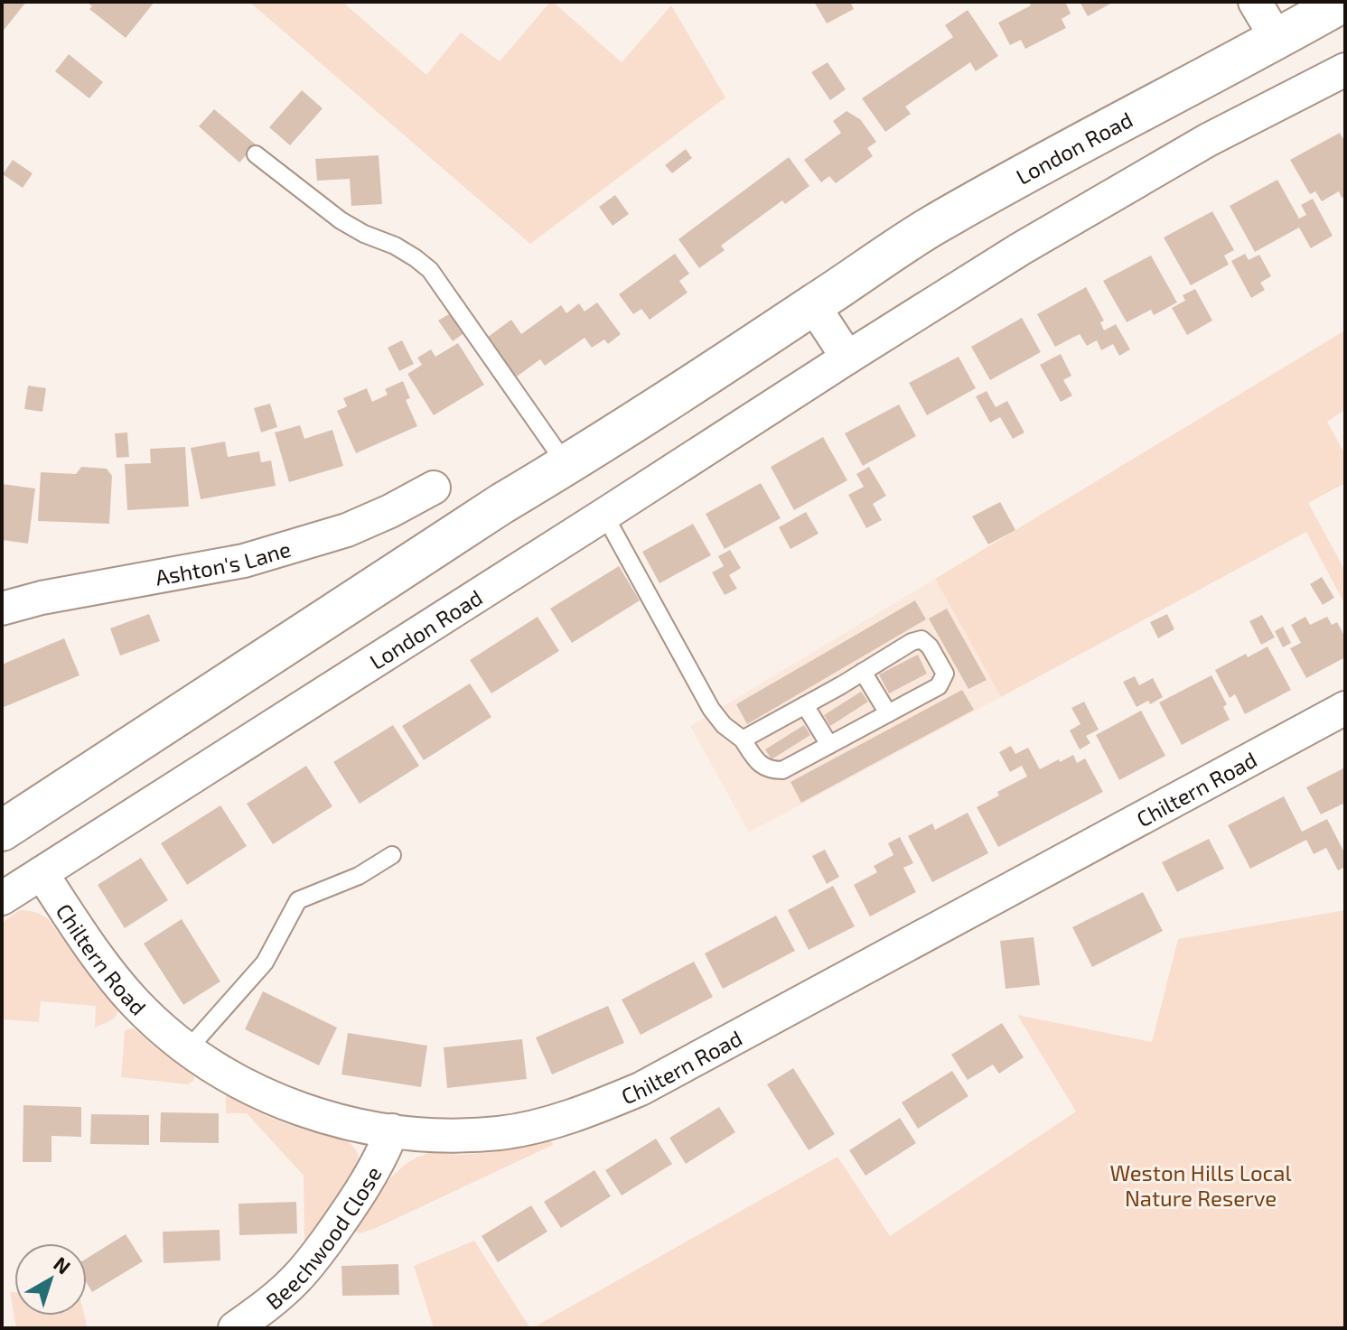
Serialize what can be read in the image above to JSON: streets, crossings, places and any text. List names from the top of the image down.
{
  "streets": {
    "main road": ["London Road"],
    "street": ["Ashton's Lane", "Chiltern Road", "Beechwood Close"]
  },
  "crossings": [
    ["London Road", "Chiltern Road"],
    ["Chiltern Road", "Beechwood Close"]
  ],
  "parks": ["Weston Hills Local Nature Reserve"],
  "north": "top right"
}
